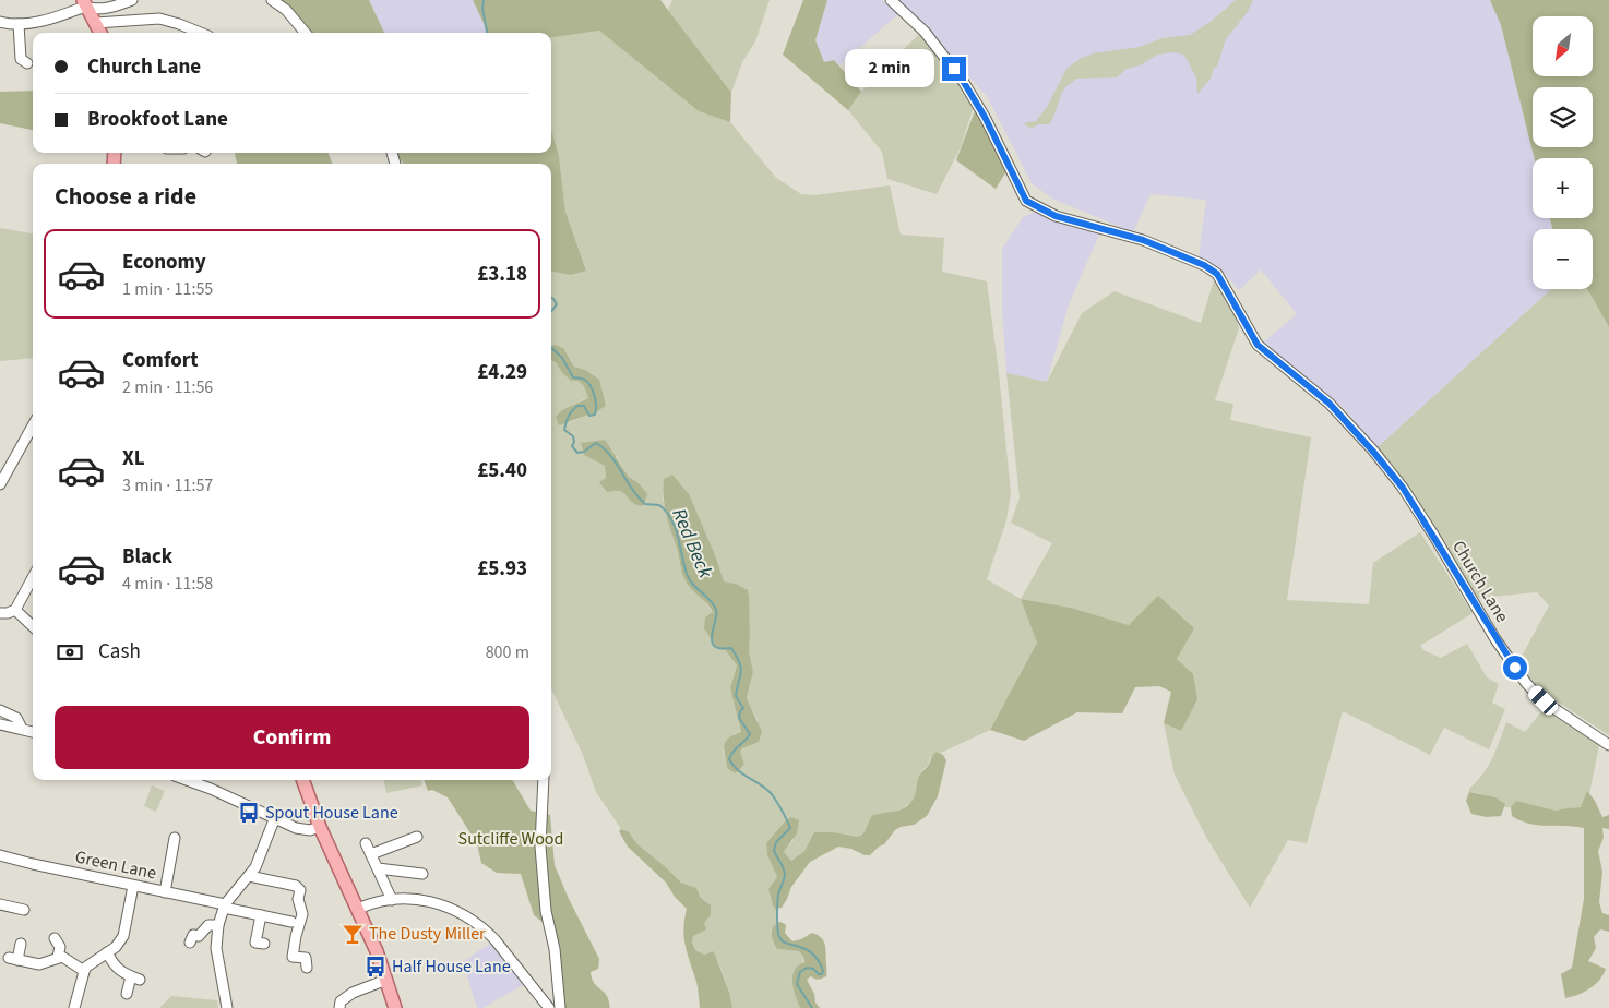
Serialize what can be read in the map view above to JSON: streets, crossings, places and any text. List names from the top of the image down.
{
  "streets": {
    "street": ["Church Lane", "Green Lane"]
  },
  "water": ["Red Beck"],
  "parks": ["Sutcliffe Wood"],
  "places": {
    "bus stop": ["Spout House Lane", "Half House Lane"],
    "bar": ["The Dusty Miller"]
  },
  "north": "bottom left",
  "page": {
    "map_buttons": ["+", "−"],
    "banner": ["Church Lane", "Brookfoot Lane"],
    "bubble": "2 min",
    "heading": "Choose a ride",
    "list": [
      {
        "name": "Economy",
        "note": "1 min · 11:55",
        "value": "£3.18"
      },
      {
        "name": "Comfort",
        "note": "2 min · 11:56",
        "value": "£4.29"
      },
      {
        "name": "XL",
        "note": "3 min · 11:57",
        "value": "£5.40"
      },
      {
        "name": "Black",
        "note": "4 min · 11:58",
        "value": "£5.93"
      }
    ],
    "pay": ["Cash", "800 m"],
    "buttons": "Confirm"
  }
}
